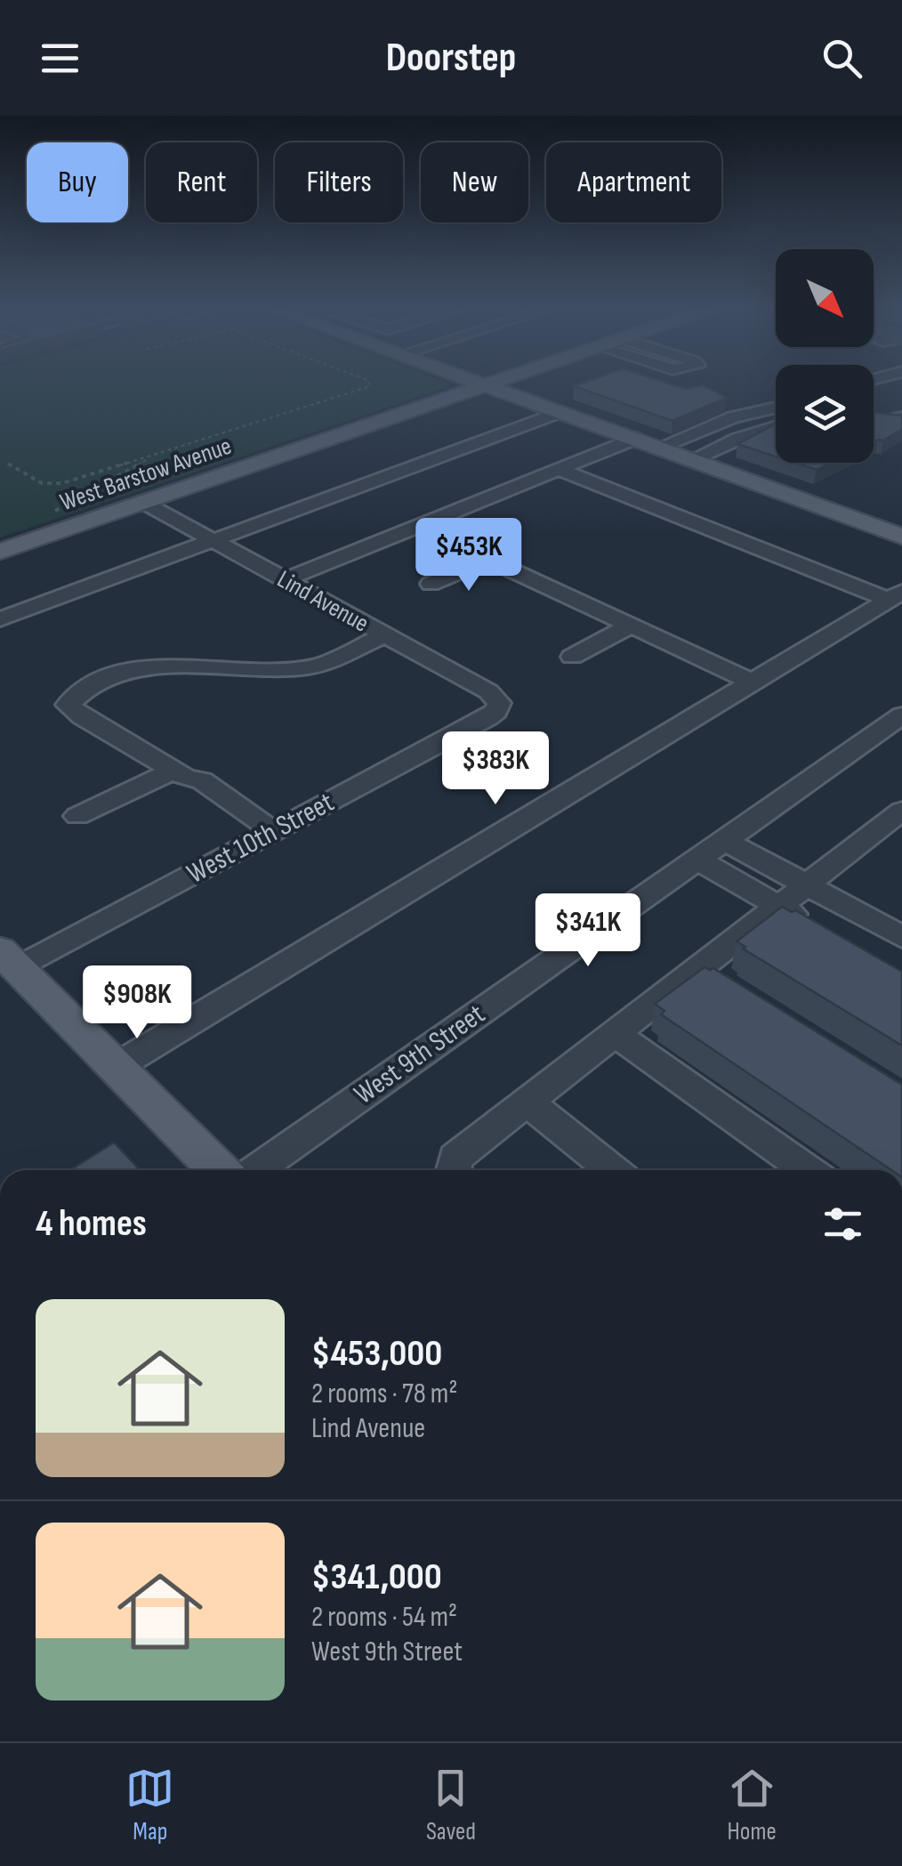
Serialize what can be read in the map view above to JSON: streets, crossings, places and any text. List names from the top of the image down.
{
  "streets": {
    "main road": ["West Barstow Avenue"],
    "street": ["Lind Avenue", "West 10th Street", "West 9th Street"]
  },
  "crossings": [
    ["West Barstow Avenue", "Lind Avenue"],
    ["Lind Avenue", "West 10th Street"]
  ],
  "north": "bottom right",
  "page": {
    "header": "Doorstep",
    "chip": [
      "Buy",
      "Rent",
      "Filters",
      "New",
      "Apartment"
    ],
    "price": [
      "$453K",
      "$383K",
      "$341K",
      "$908K"
    ],
    "heading": "4 homes",
    "list": [
      {
        "name": "$453,000",
        "note": "2 rooms · 78 m² · Lind Avenue"
      },
      {
        "name": "$341,000",
        "note": "2 rooms · 54 m² · West 9th Street"
      }
    ],
    "tabs": ["Map", "Saved", "Home"]
  }
}
